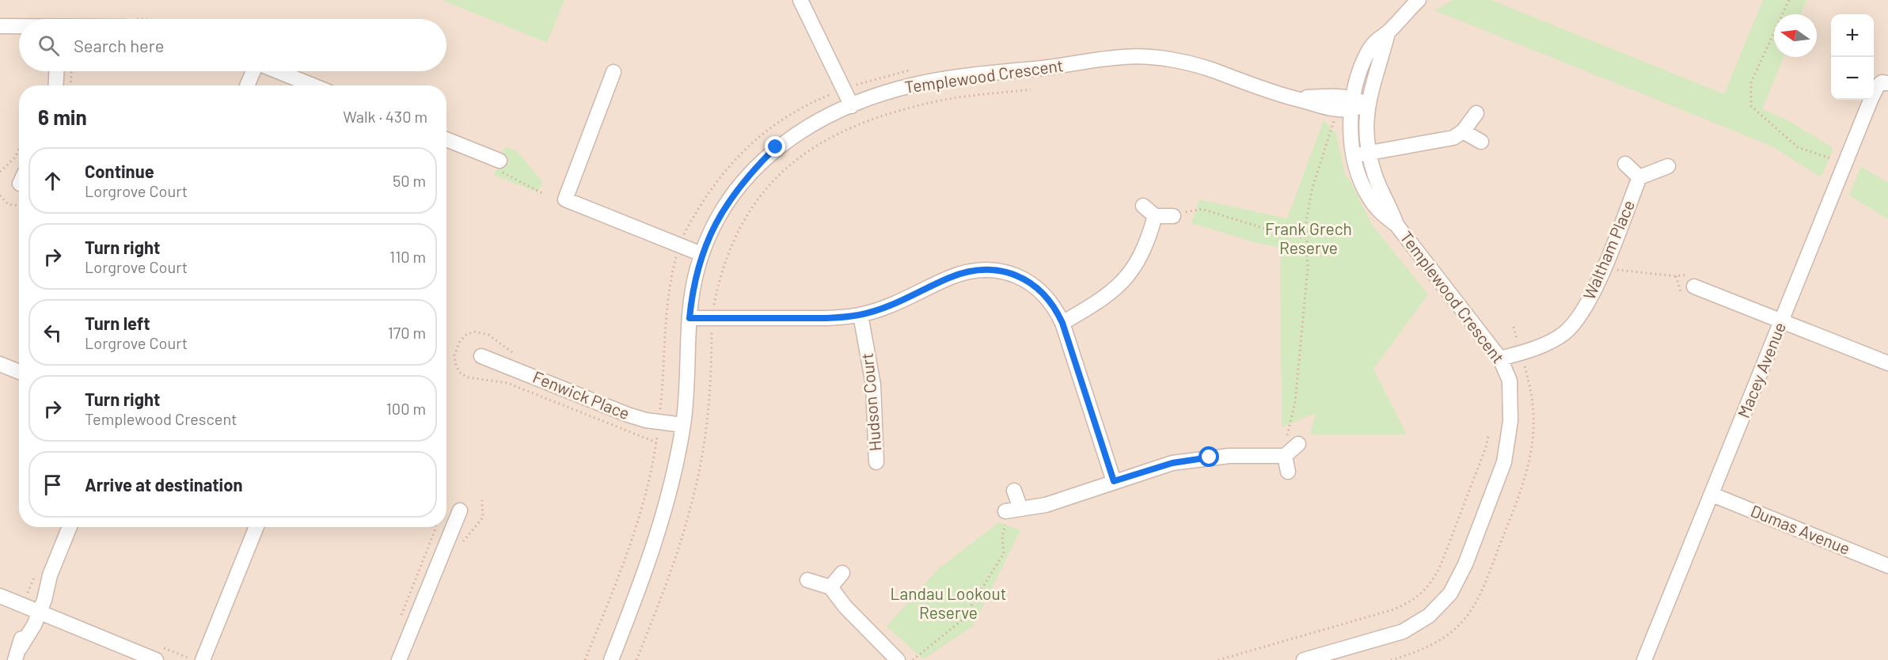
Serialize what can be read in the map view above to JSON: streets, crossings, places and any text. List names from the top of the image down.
{
  "streets": {
    "street": [
      "Templewood Crescent",
      "Waltham Place",
      "Macey Avenue",
      "Fenwick Place",
      "Hudson Court",
      "Dumas Avenue"
    ]
  },
  "crossings": [
    ["Templewood Crescent", "Waltham Place"],
    ["Templewood Crescent", "Fenwick Place"],
    ["Macey Avenue", "Dumas Avenue"]
  ],
  "parks": ["Frank Grech Reserve", "Landau Lookout Reserve"],
  "north": "left",
  "page": {
    "map_buttons": ["+", "−"],
    "search": "Search here",
    "heading": ["6 min", "Walk · 430 m"],
    "list": [
      ["Continue", "Lorgrove Court", "50 m"],
      ["Turn right", "Lorgrove Court", "110 m"],
      ["Turn left", "Lorgrove Court", "170 m"],
      ["Turn right", "Templewood Crescent", "100 m"],
      "Arrive at destination"
    ]
  }
}
